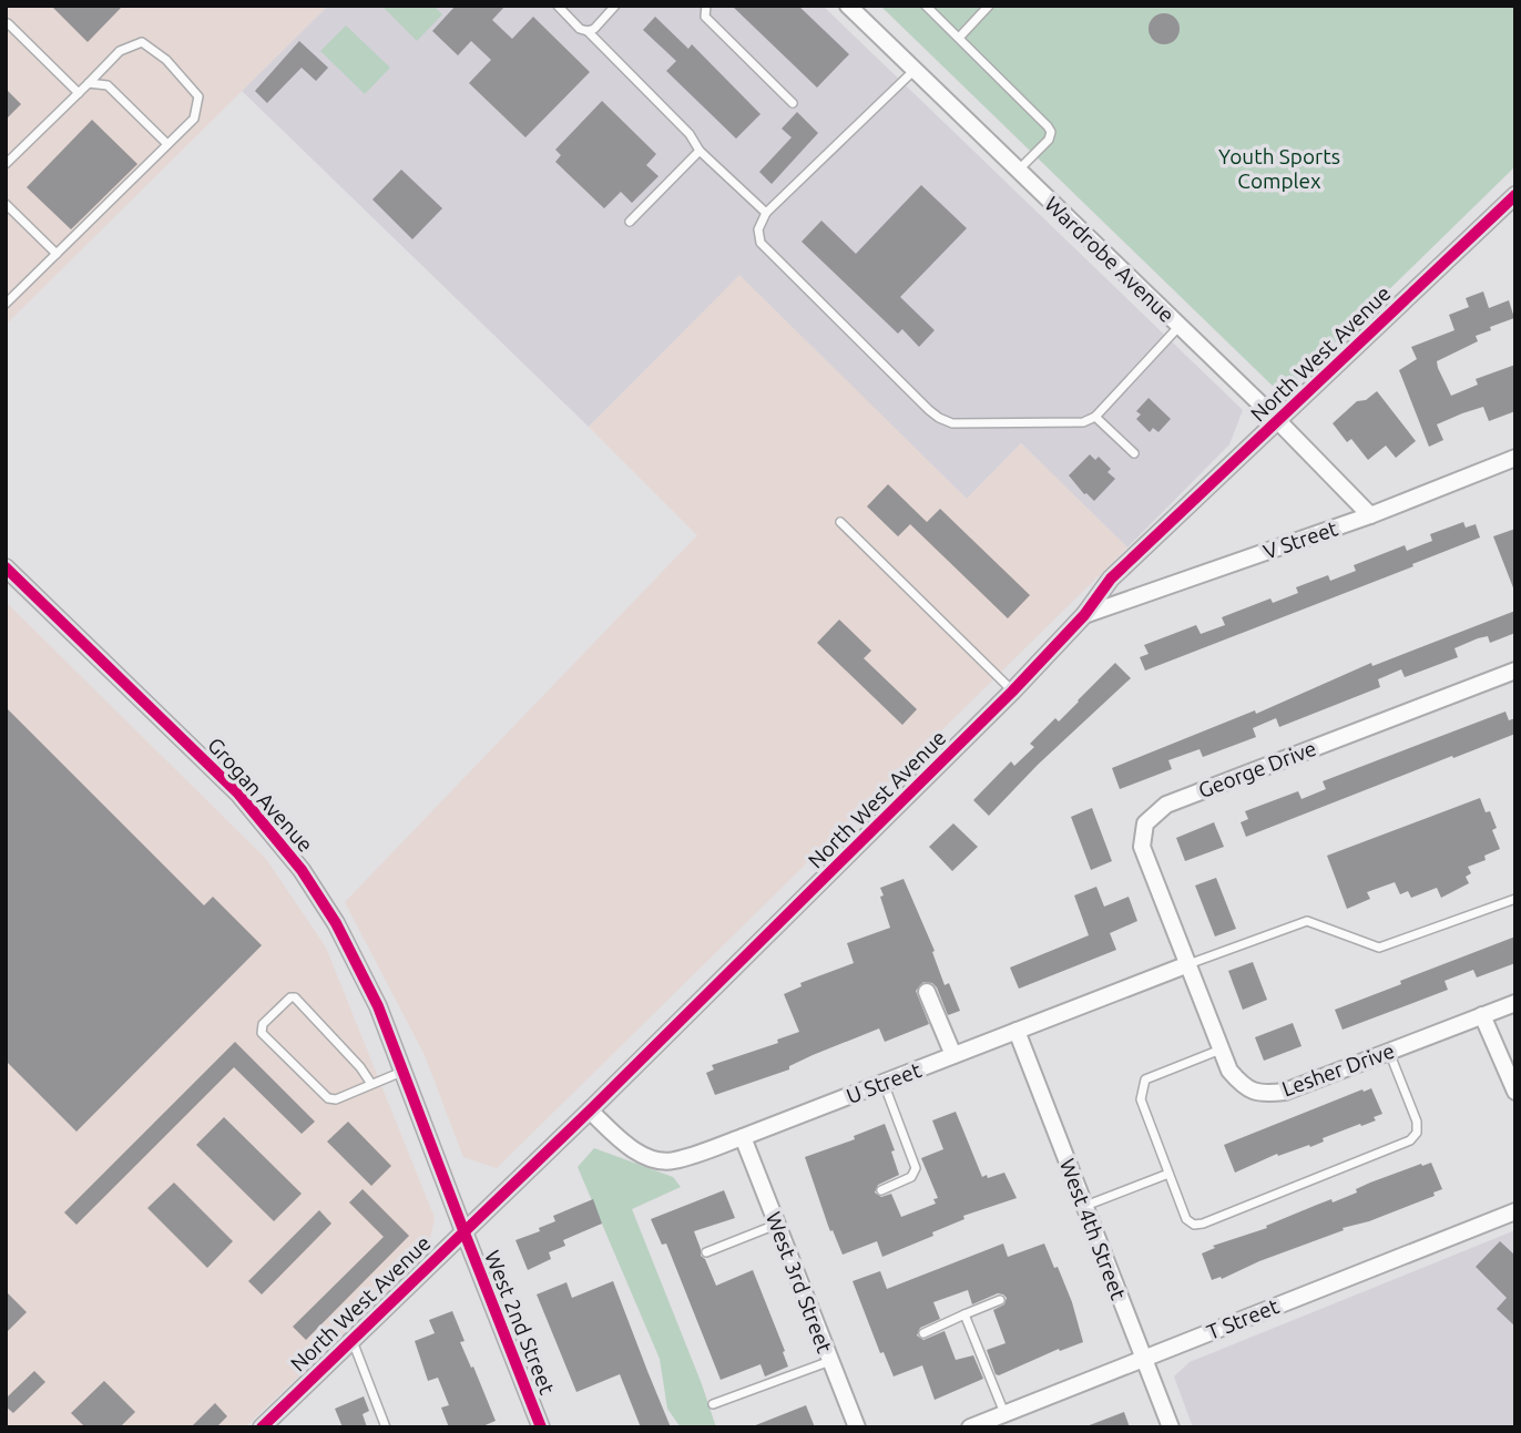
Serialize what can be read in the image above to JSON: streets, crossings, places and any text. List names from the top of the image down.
{
  "streets": {
    "street": [
      "Wardrobe Avenue",
      "North West Avenue",
      "V Street",
      "George Drive",
      "Grogan Avenue",
      "Lesher Drive",
      "U Street",
      "West 4th Street",
      "West 3rd Street",
      "T Street",
      "West 2nd Street"
    ]
  },
  "crossings": [
    ["Wardrobe Avenue", "North West Avenue"],
    ["Wardrobe Avenue", "V Street"],
    ["North West Avenue", "V Street"],
    ["North West Avenue", "Grogan Avenue"],
    ["North West Avenue", "U Street"],
    ["North West Avenue", "West 2nd Street"],
    ["George Drive", "Lesher Drive"],
    ["George Drive", "U Street"],
    ["Grogan Avenue", "West 2nd Street"],
    ["Lesher Drive", "U Street"],
    ["U Street", "West 4th Street"],
    ["U Street", "West 3rd Street"],
    ["West 4th Street", "T Street"]
  ],
  "parks": ["Youth Sports Complex"]
}
